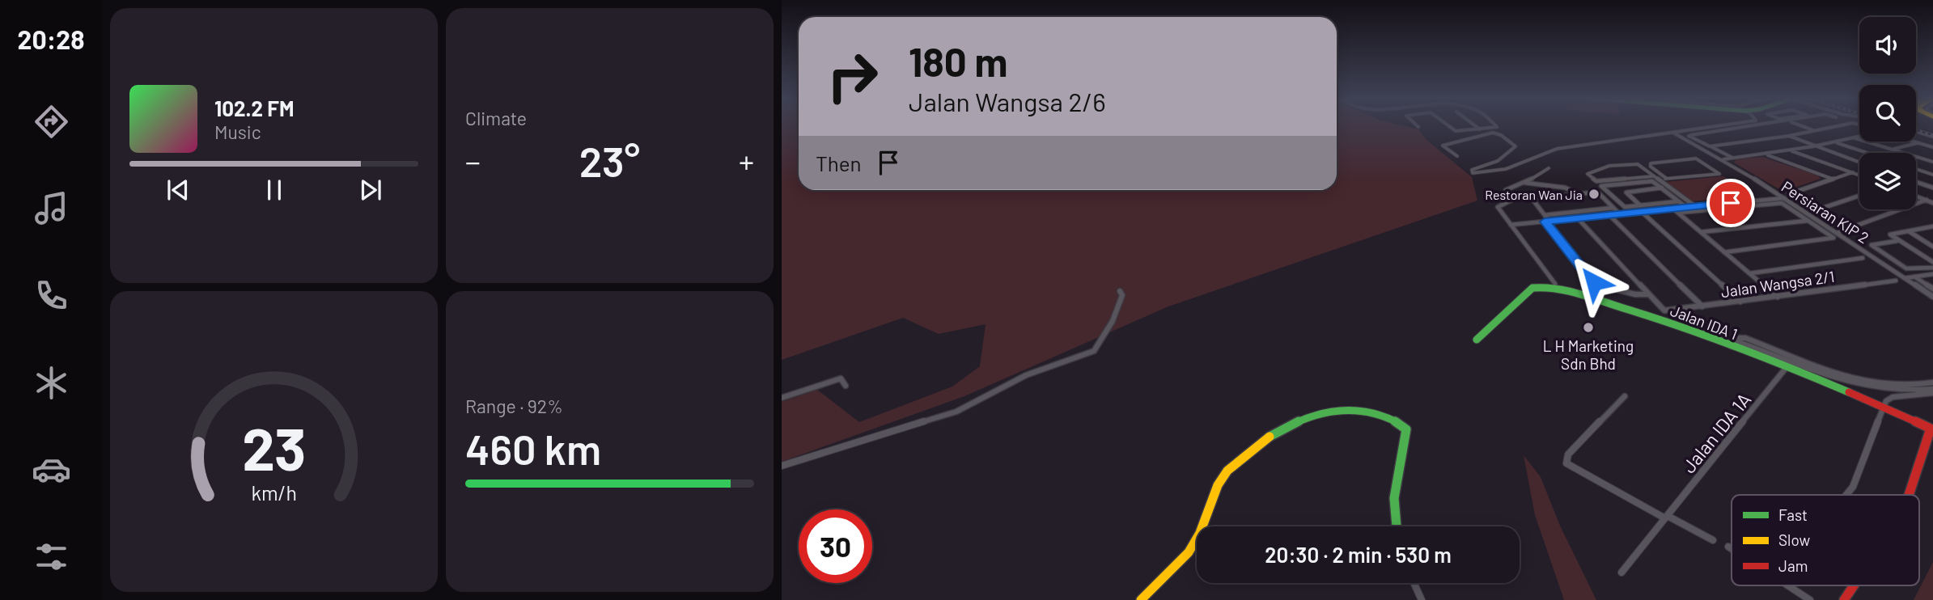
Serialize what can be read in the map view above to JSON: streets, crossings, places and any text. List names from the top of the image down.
{
  "streets": {
    "street": [
      "Persiaran KIP 2",
      "Jalan Wangsa 2/1",
      "Jalan IDA 1",
      "Jalan IDA 1A"
    ]
  },
  "crossings": [
    ["Jalan IDA 1", "Jalan IDA 1A"]
  ],
  "places": ["Restoran Wan Jia", "L H Marketing Sdn Bhd"],
  "legend": ["Fast", "Slow", "Jam"],
  "page": {
    "tabs": "20:28",
    "tile": [
      "Climate",
      ["Range · 92%", "460 km"]
    ],
    "turn": ["180 m", "Jalan Wangsa 2/6"],
    "song": ["102.2 FM", "Music"],
    "then": "Then",
    "heat": ["−", "23°", "+"],
    "limit": "30",
    "trip": "20:30 · 2 min · 530 m",
    "gauge": ["23", "km/h"]
  }
}
